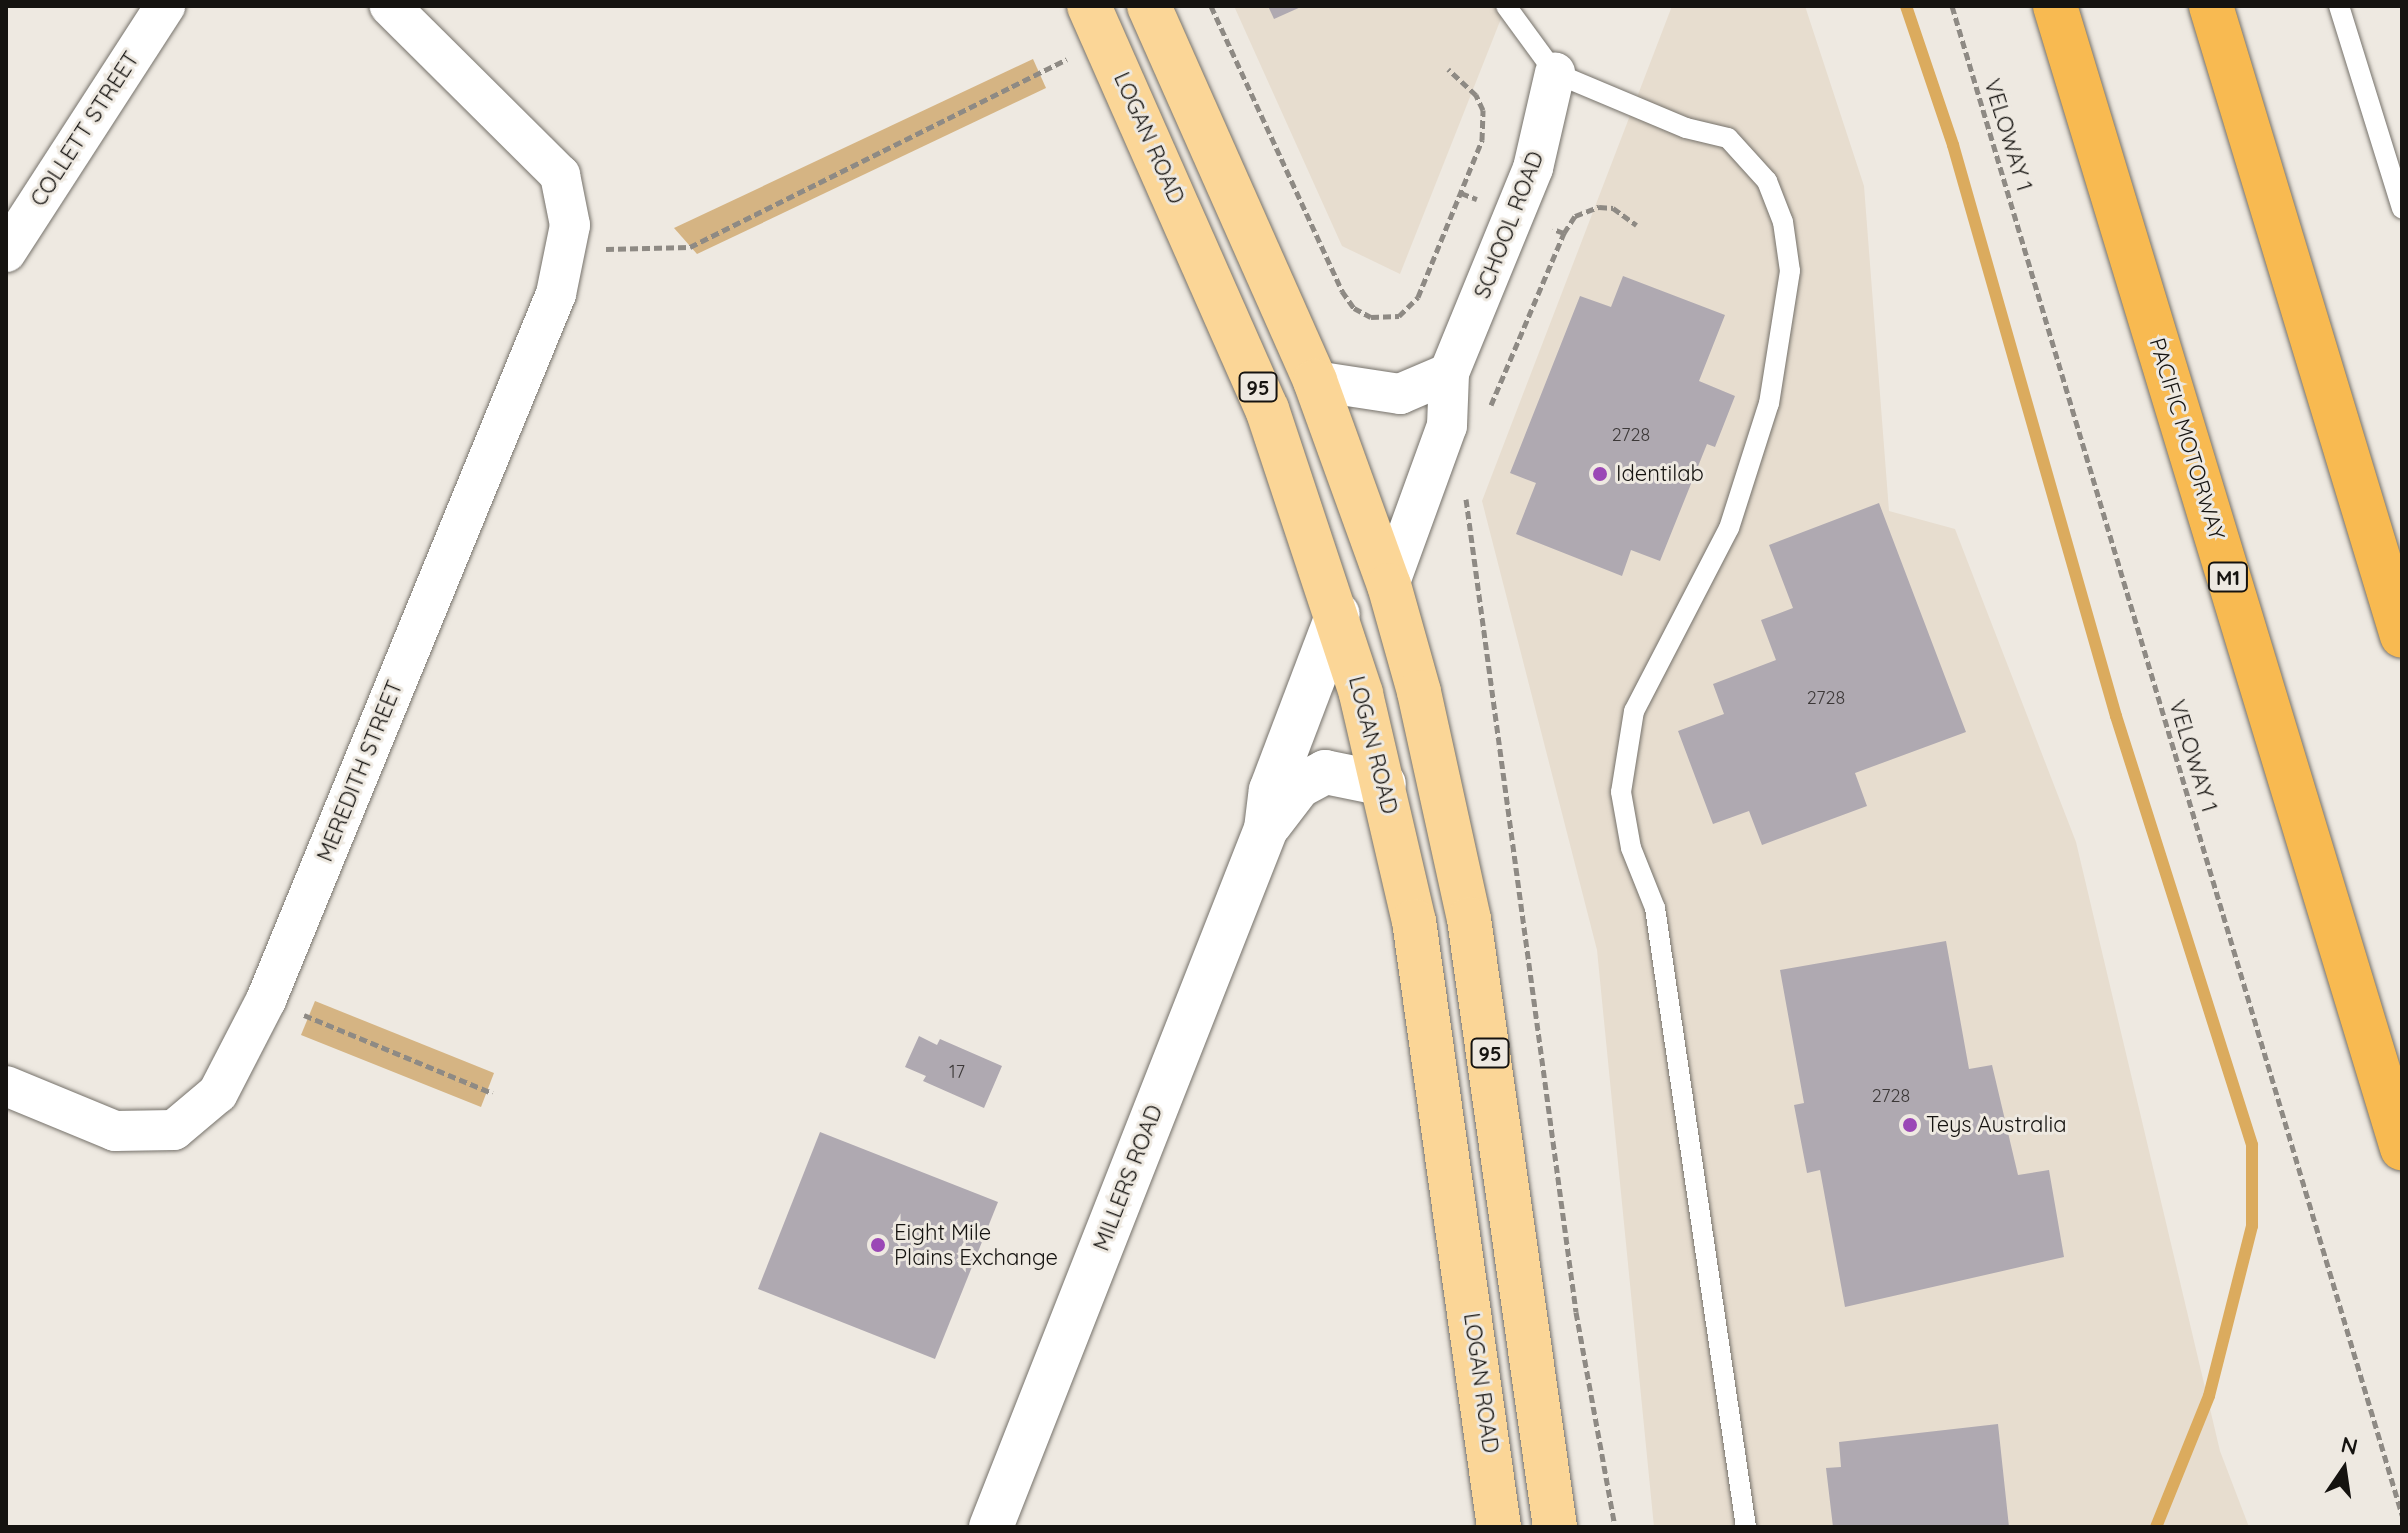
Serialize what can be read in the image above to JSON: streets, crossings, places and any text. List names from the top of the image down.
{
  "streets": {
    "highway": ["PACIFIC MOTORWAY", "M1"],
    "main road": ["LOGAN ROAD", "95"],
    "street": [
      "COLLETT STREET",
      "SCHOOL ROAD",
      "MEREDITH STREET",
      "MILLERS ROAD"
    ],
    "path": ["VELOWAY 1"]
  },
  "crossings": [
    ["LOGAN ROAD", "MILLERS ROAD"],
    ["SCHOOL ROAD", "95"]
  ],
  "places": ["Identilab", "Teys Australia", "Eight Mile Plains Exchange"],
  "house_numbers": [
    "2728",
    "2728",
    "17",
    "2728"
  ],
  "north": "top"
}
